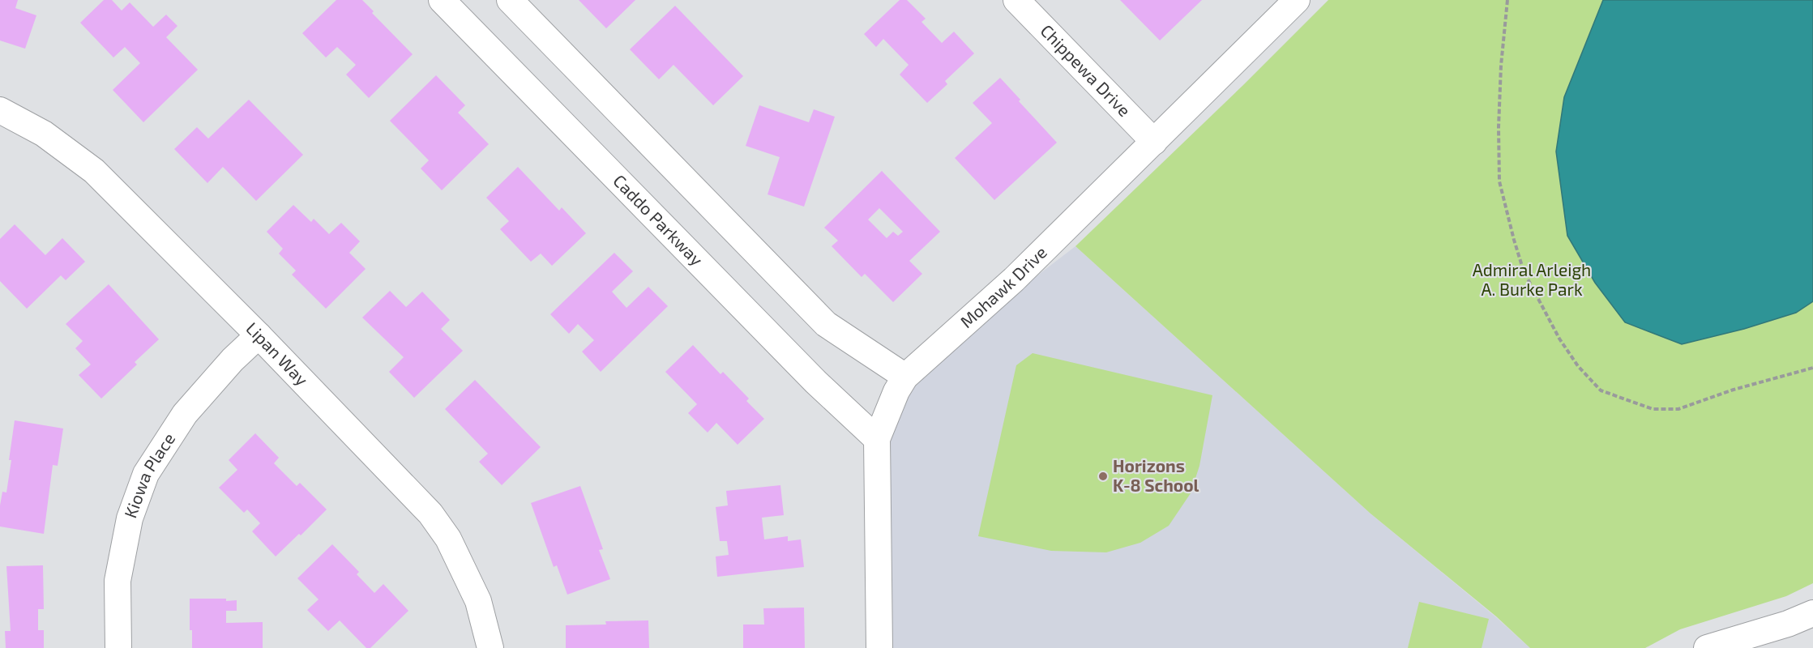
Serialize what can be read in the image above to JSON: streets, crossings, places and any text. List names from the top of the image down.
{
  "streets": {
    "street": [
      "Chippewa Drive",
      "Caddo Parkway",
      "Mohawk Drive",
      "Lipan Way",
      "Kiowa Place"
    ]
  },
  "crossings": [
    ["Chippewa Drive", "Mohawk Drive"],
    ["Caddo Parkway", "Mohawk Drive"],
    ["Lipan Way", "Kiowa Place"]
  ],
  "parks": ["Admiral Arleigh A. Burke Park"],
  "places": ["Horizons K-8 School"]
}
